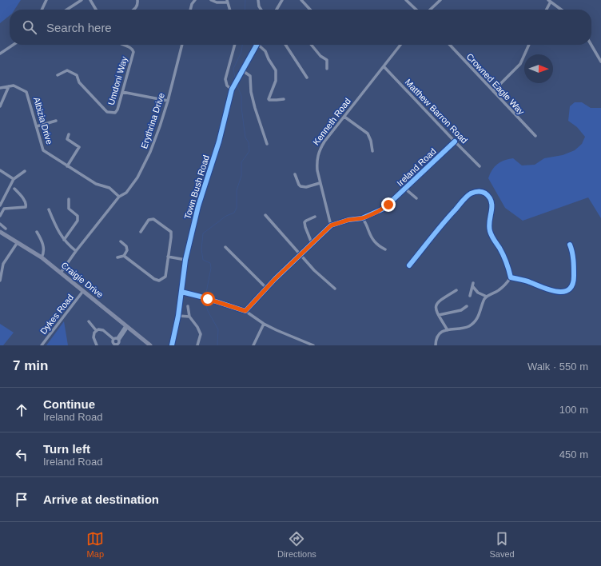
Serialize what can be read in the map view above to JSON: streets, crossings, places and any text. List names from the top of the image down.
{
  "streets": {
    "street": [
      "Umdoni Way",
      "Crowned Eagle Way",
      "Matthew Barron Road",
      "Albizia Drive",
      "Erythrina Drive",
      "Kenneth Road",
      "Ireland Road",
      "Town Bush Road",
      "Craigie Drive",
      "Dykes Road"
    ]
  },
  "crossings": [
    ["Matthew Barron Road", "Kenneth Road"],
    ["Matthew Barron Road", "Ireland Road"],
    ["Albizia Drive", "Erythrina Drive"],
    ["Erythrina Drive", "Craigie Drive"],
    ["Kenneth Road", "Ireland Road"],
    ["Craigie Drive", "Dykes Road"]
  ],
  "north": "right",
  "page": {
    "search": "Search here",
    "heading": ["7 min", "Walk · 550 m"],
    "list": [
      ["Continue", "Ireland Road", "100 m"],
      ["Turn left", "Ireland Road", "450 m"],
      "Arrive at destination"
    ],
    "nav": ["Map", "Directions", "Saved"]
  }
}
